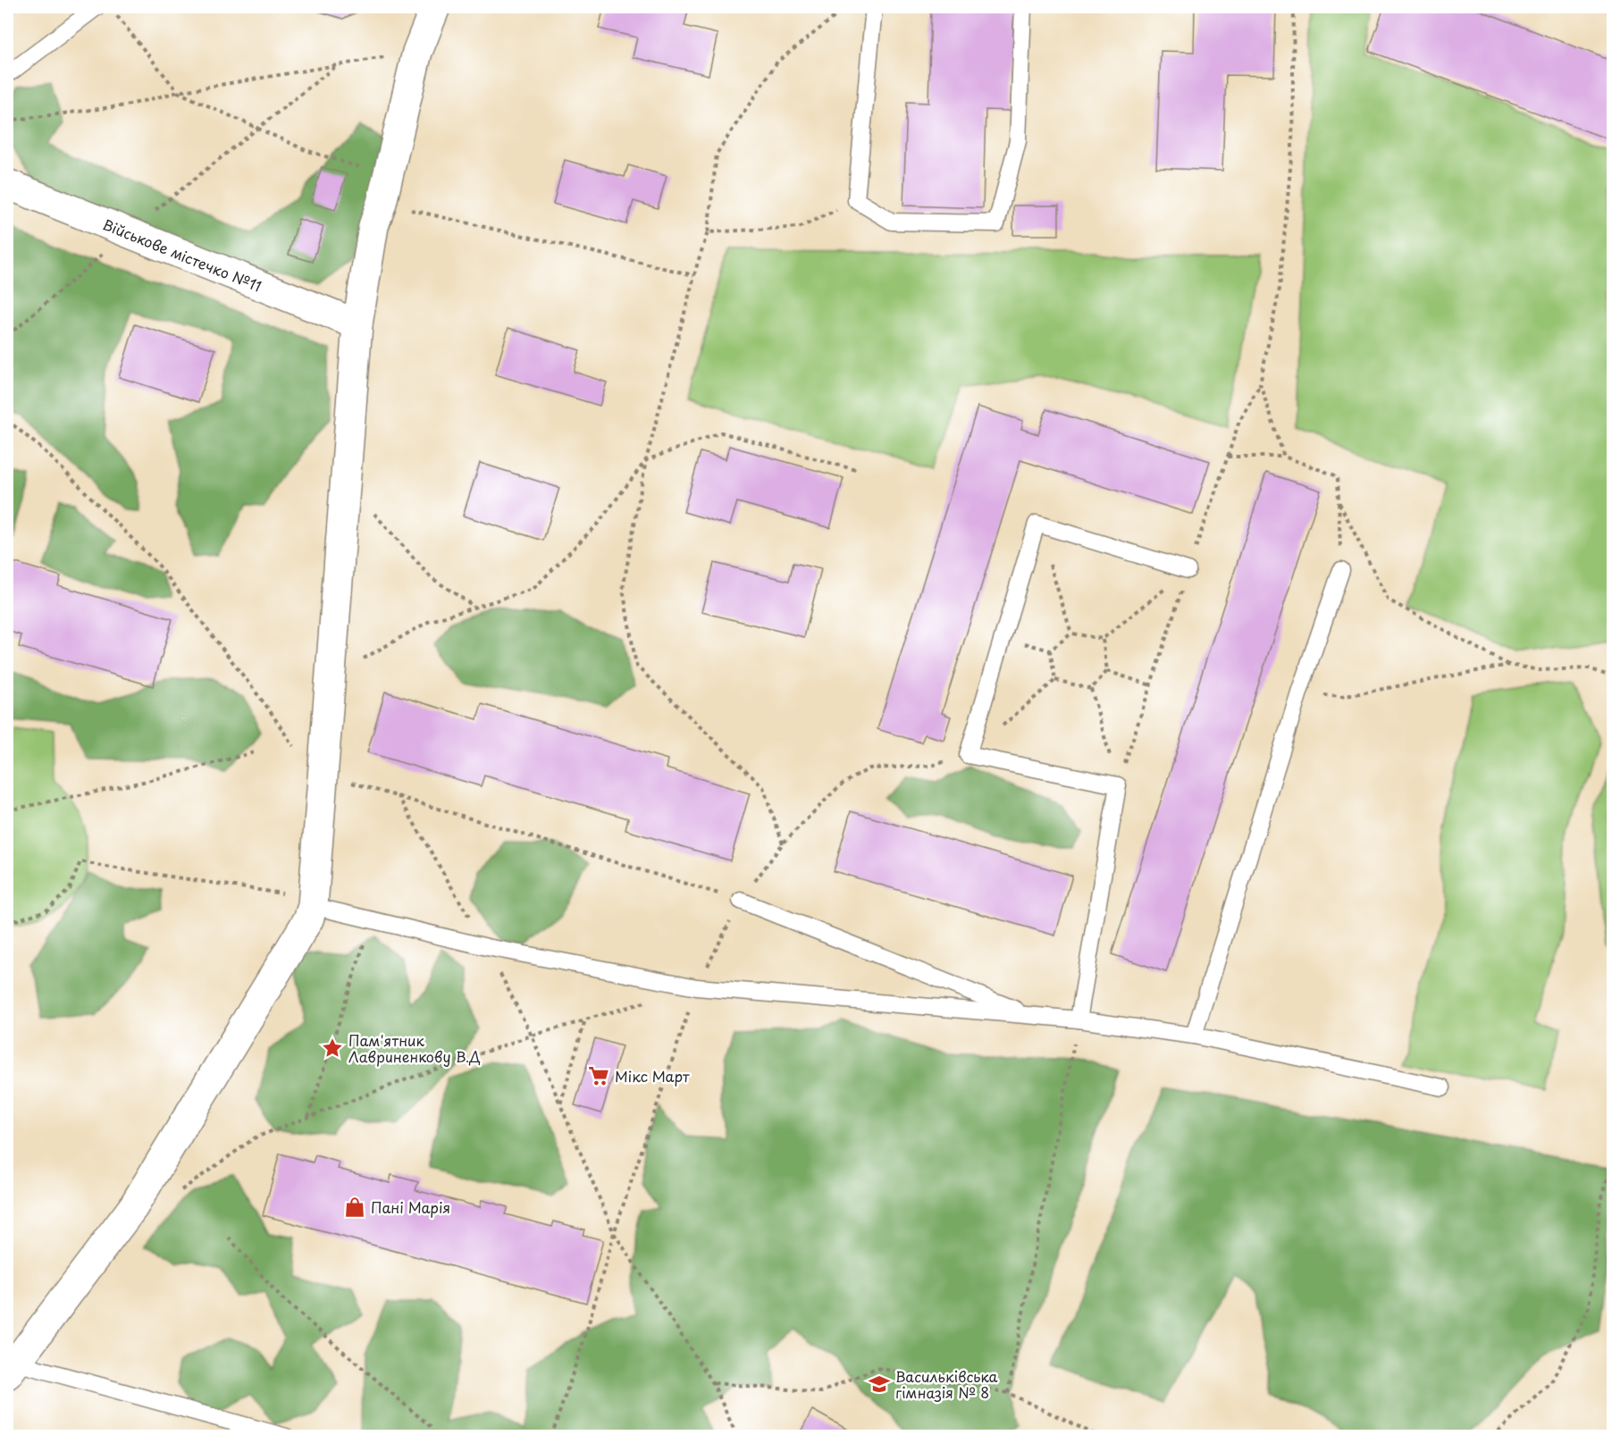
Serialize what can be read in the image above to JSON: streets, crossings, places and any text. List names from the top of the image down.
{
  "streets": {
    "street": ["Військове містечко №11"]
  },
  "places": {
    "place": ["Пам'ятник Лавриненкову В.Д"],
    "supermarket": ["Мікс Март"],
    "shop": ["Панi Марiя"],
    "school or university": ["Васильківська гімназія № 8"]
  }
}
